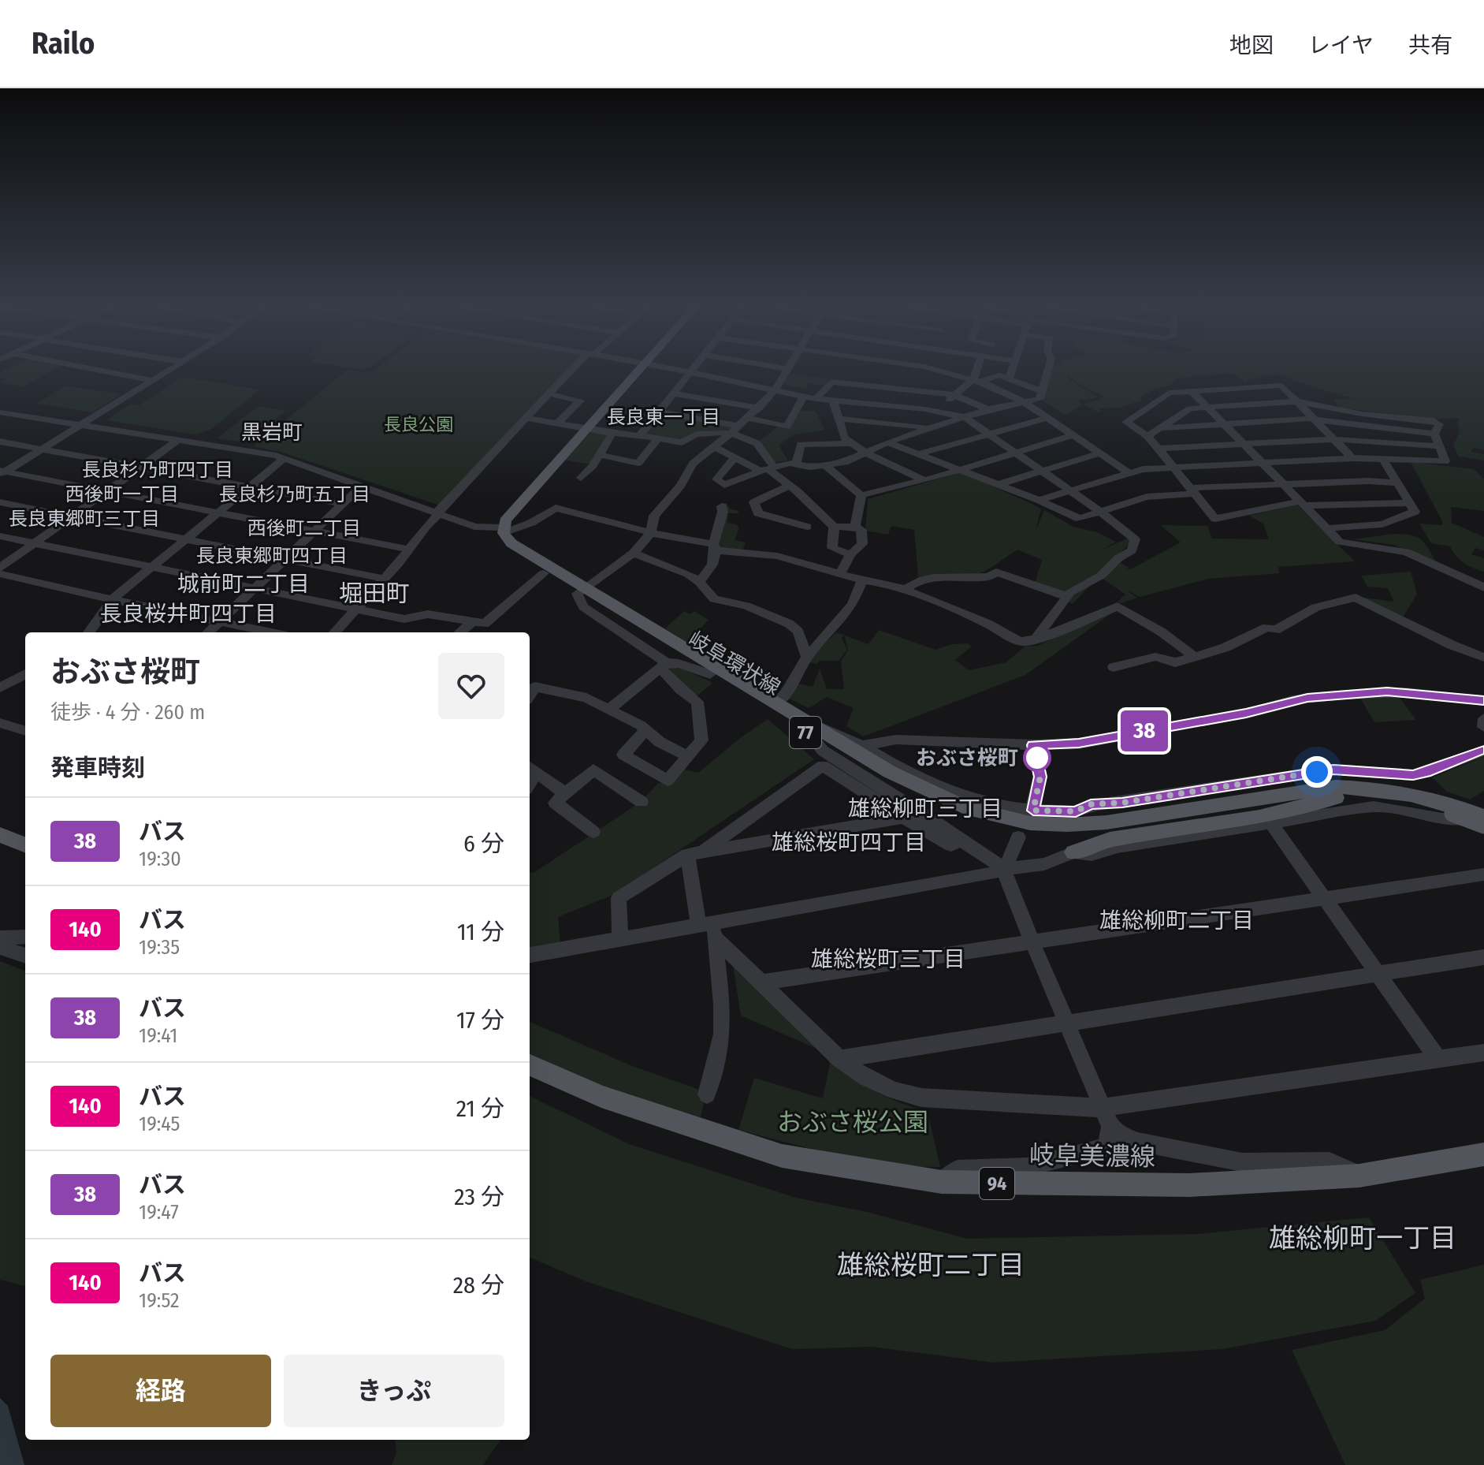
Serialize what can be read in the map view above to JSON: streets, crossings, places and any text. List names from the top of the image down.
{
  "streets": {
    "main road": [
      "岐阜環状線",
      "77",
      "岐阜美濃線",
      "94"
    ]
  },
  "crossings": [
    ["岐阜環状線", "77"]
  ],
  "districts": [
    "長良東一丁目",
    "黒岩町",
    "長良杉乃町四丁目",
    "西後町一丁目",
    "長良杉乃町五丁目",
    "長良東郷町三丁目",
    "西後町二丁目",
    "長良東郷町四丁目",
    "城前町二丁目",
    "堀田町",
    "長良桜井町四丁目",
    "雄総柳町三丁目",
    "雄総桜町四丁目",
    "雄総柳町二丁目",
    "雄総桜町三丁目",
    "雄総柳町一丁目",
    "雄総桜町二丁目"
  ],
  "parks": ["長良公園", "おぶさ桜公園"],
  "places": ["おぶさ桜町"],
  "lines": ["bus line 38"],
  "page": {
    "header": "Railo",
    "nav": ["地図", "レイヤ", "共有"],
    "on_map": "38",
    "heading": [
      ["おぶさ桜町", "徒歩 · 4 分 · 260 m"],
      "発車時刻"
    ],
    "list": [
      {
        "mark": "38",
        "name": "バス",
        "note": "19:30",
        "value": "6 分"
      },
      {
        "mark": "140",
        "name": "バス",
        "note": "19:35",
        "value": "11 分"
      },
      {
        "mark": "38",
        "name": "バス",
        "note": "19:41",
        "value": "17 分"
      },
      {
        "mark": "140",
        "name": "バス",
        "note": "19:45",
        "value": "21 分"
      },
      {
        "mark": "38",
        "name": "バス",
        "note": "19:47",
        "value": "23 分"
      },
      {
        "mark": "140",
        "name": "バス",
        "note": "19:52",
        "value": "28 分"
      }
    ],
    "buttons": ["経路", "きっぷ"]
  }
}
